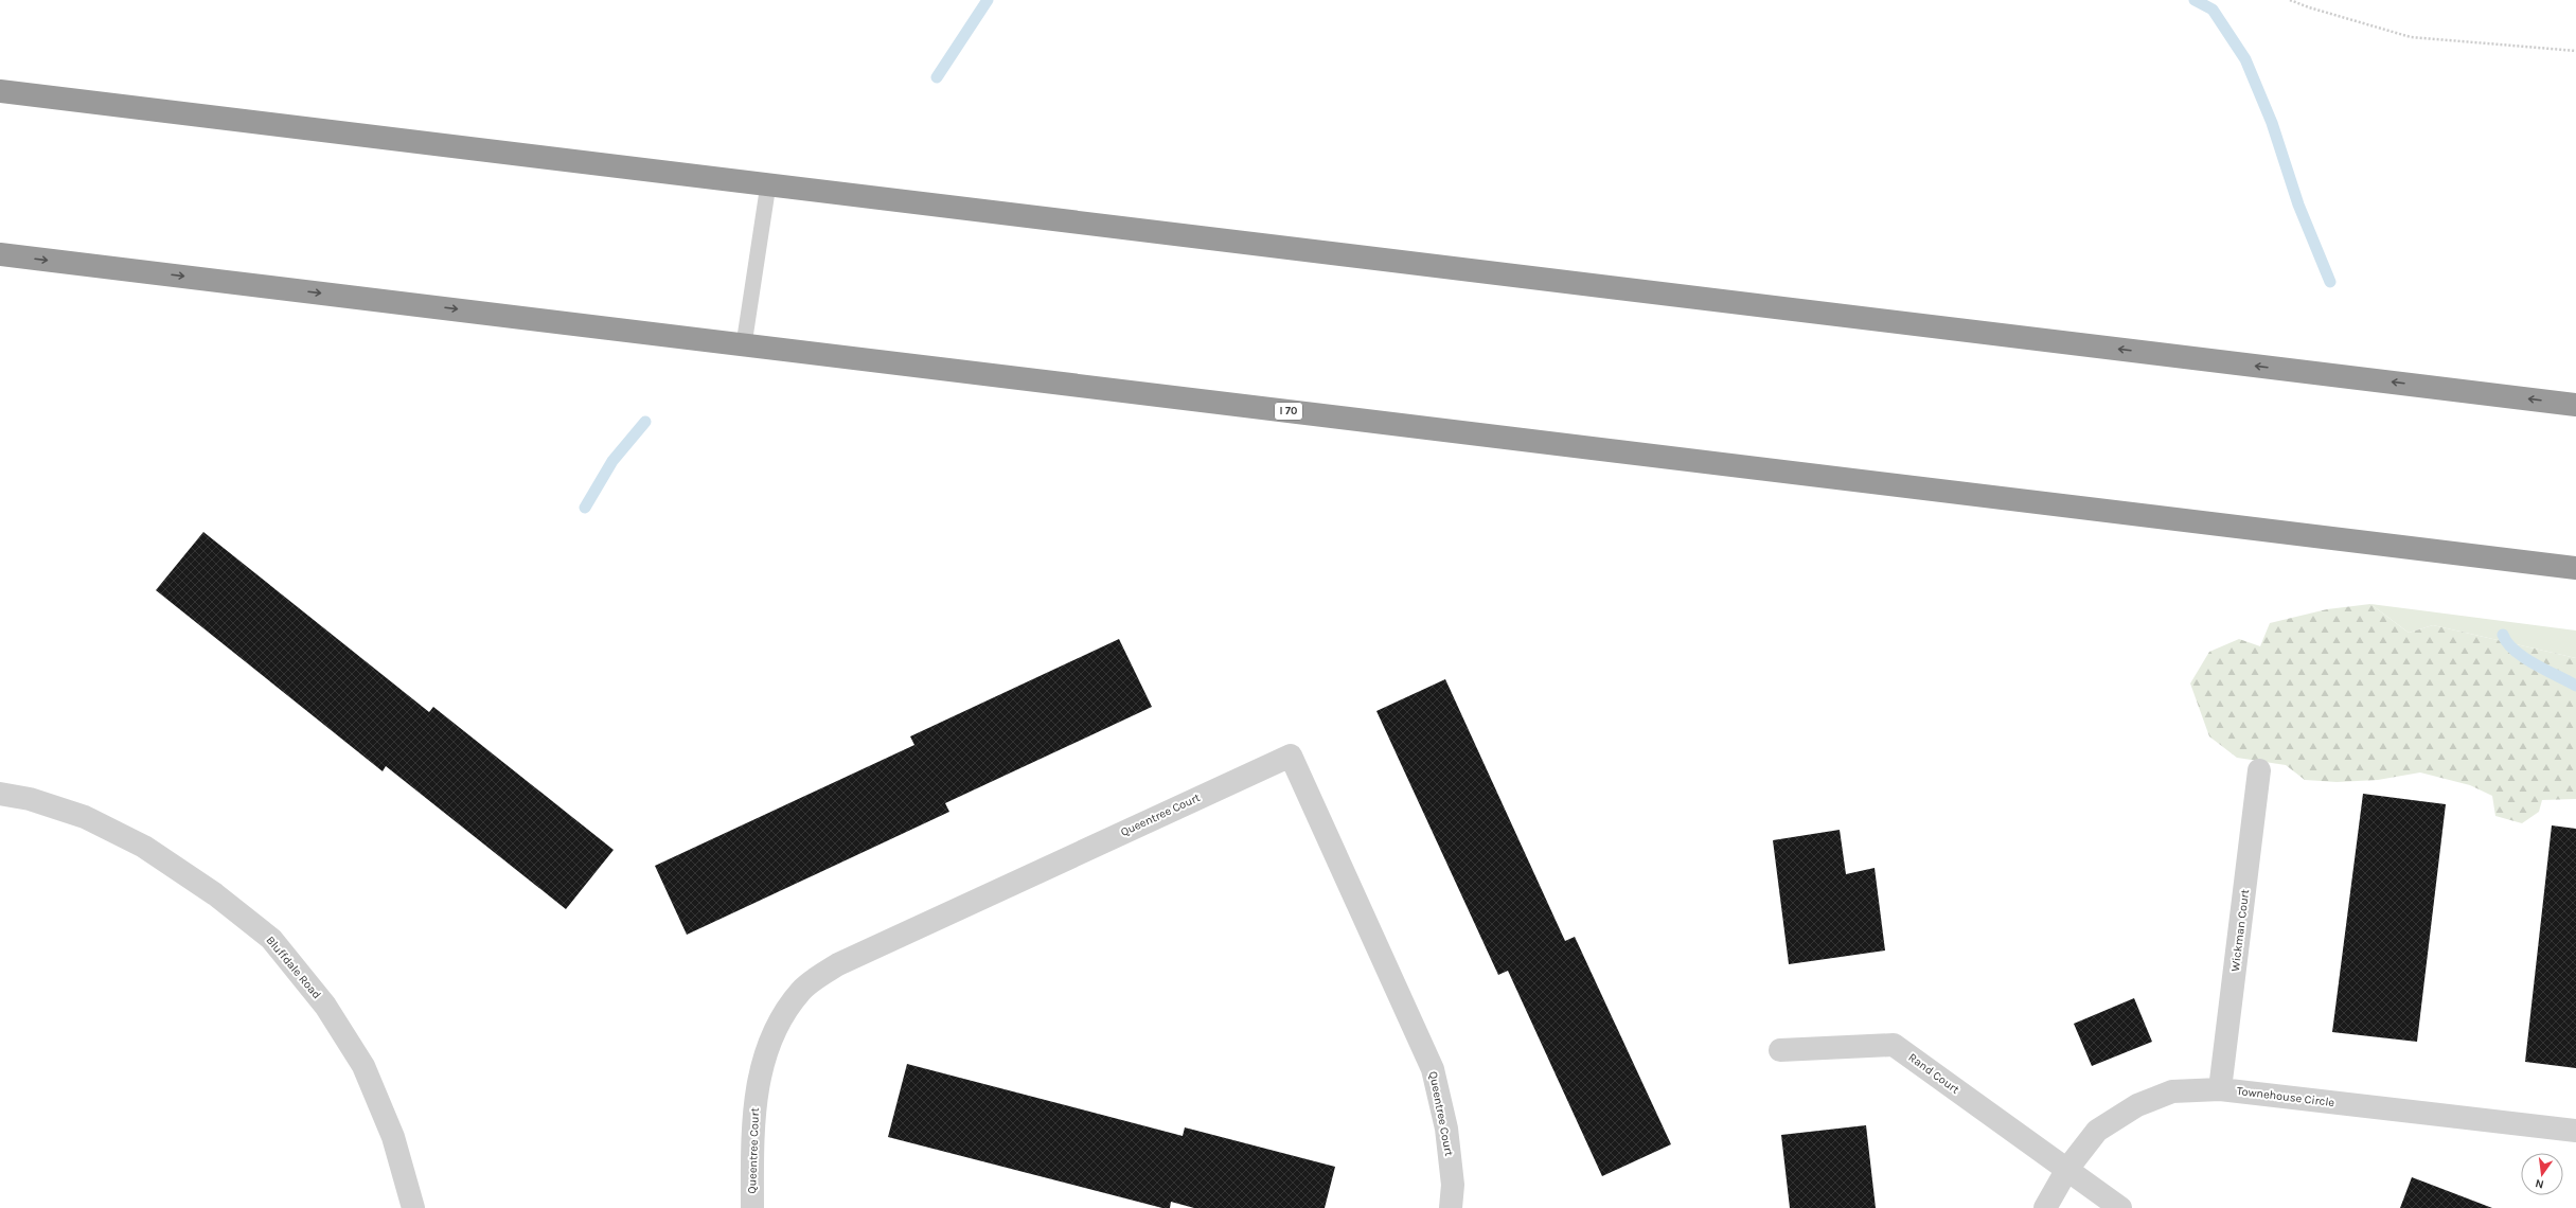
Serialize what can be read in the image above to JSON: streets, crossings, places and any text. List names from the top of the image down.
{
  "streets": {
    "highway": ["I 70"],
    "street": [
      "Queentree Court",
      "Wickman Court",
      "Bluffdale Road",
      "Rand Court",
      "Townehouse Circle"
    ]
  },
  "crossings": [
    ["Wickman Court", "Townehouse Circle"],
    ["Rand Court", "Townehouse Circle"]
  ],
  "north": "bottom"
}
